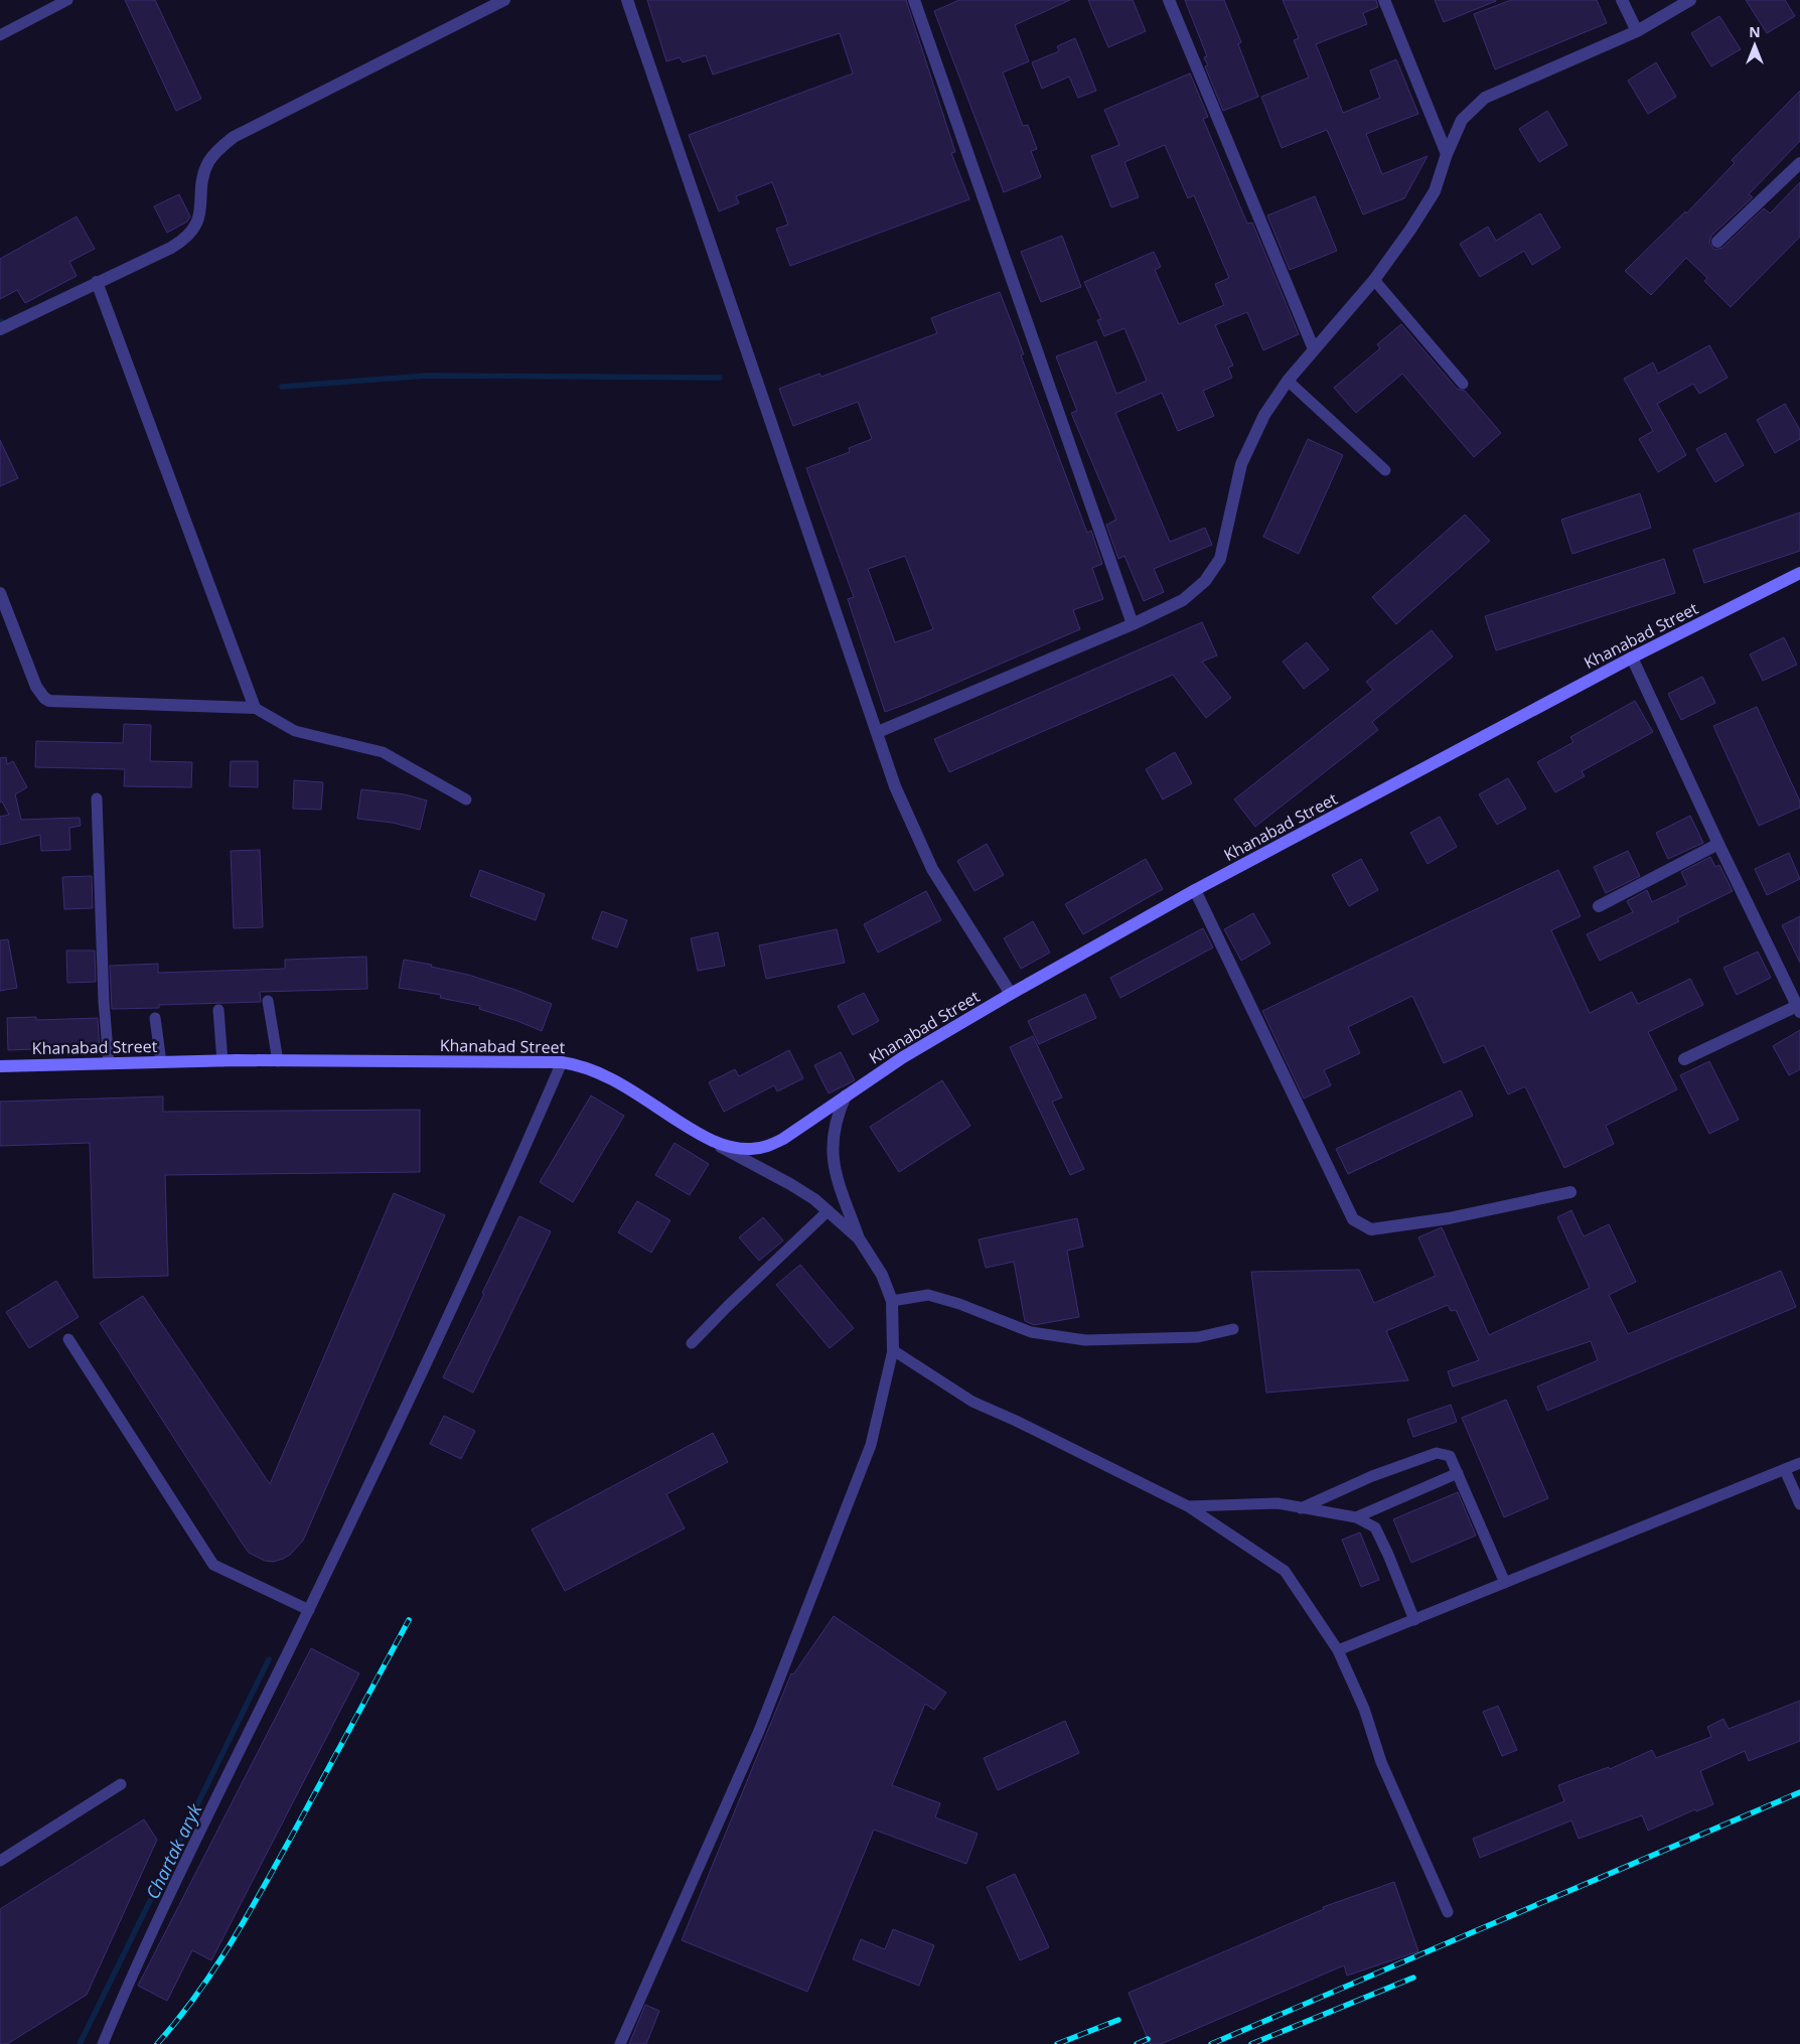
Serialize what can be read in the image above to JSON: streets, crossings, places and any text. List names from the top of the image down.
{
  "streets": {
    "main road": ["Khanabad Street"]
  },
  "water": ["Chartak aryk"],
  "north": "top"
}
